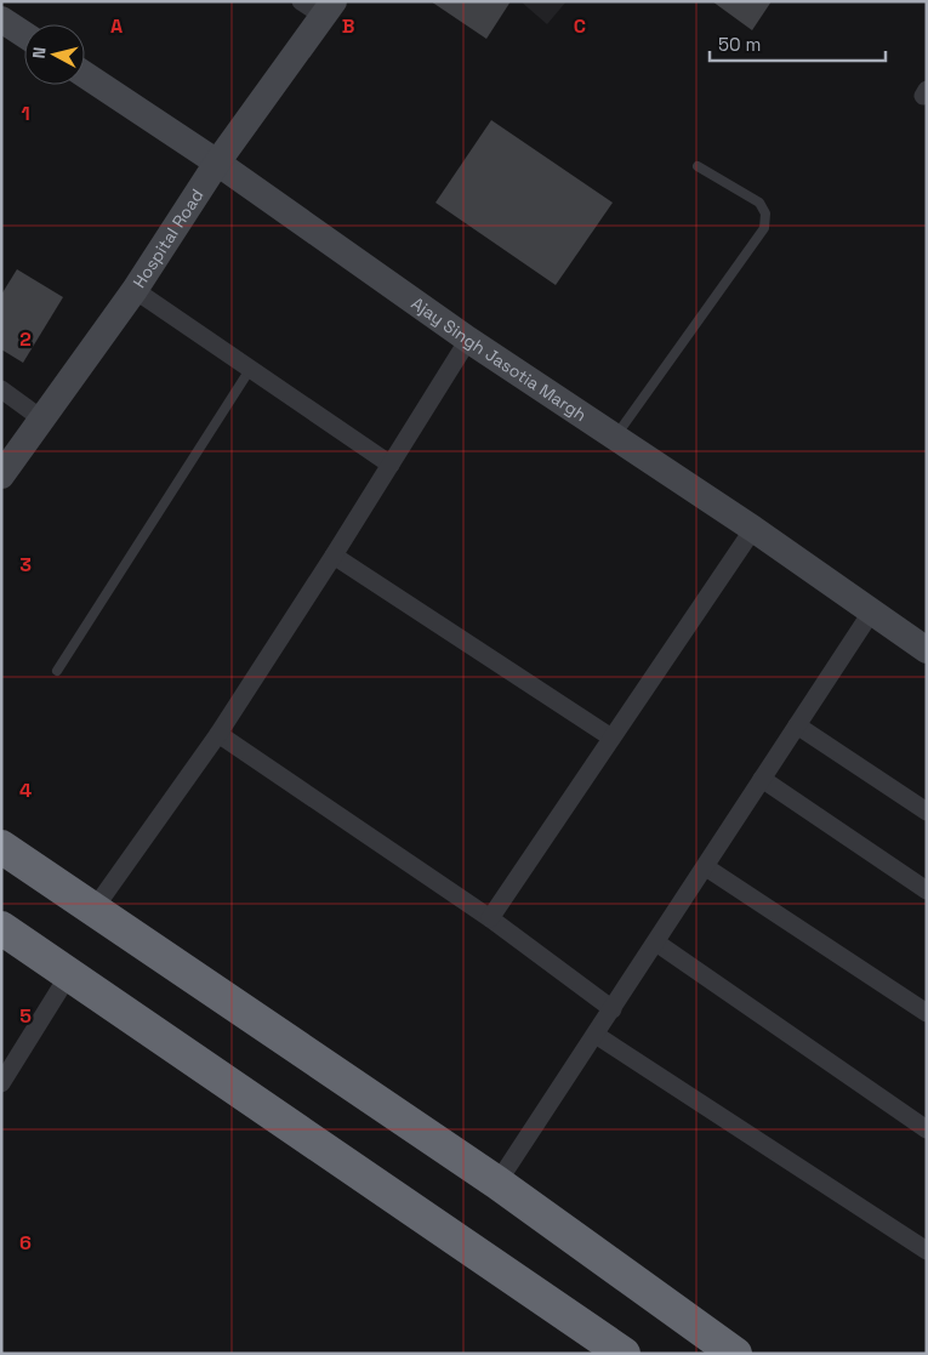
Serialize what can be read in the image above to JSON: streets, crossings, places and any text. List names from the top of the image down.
{
  "streets": {
    "street": ["Hospital Road", "Ajay Singh Jasotia Margh"]
  },
  "crossings": [
    ["Hospital Road", "Ajay Singh Jasotia Margh"]
  ],
  "scale_bar": "50 m",
  "north": "left",
  "grid": {
    "columns": ["A", "B", "C"],
    "rows": [
      "1",
      "2",
      "3",
      "4",
      "5",
      "6"
    ]
  }
}
